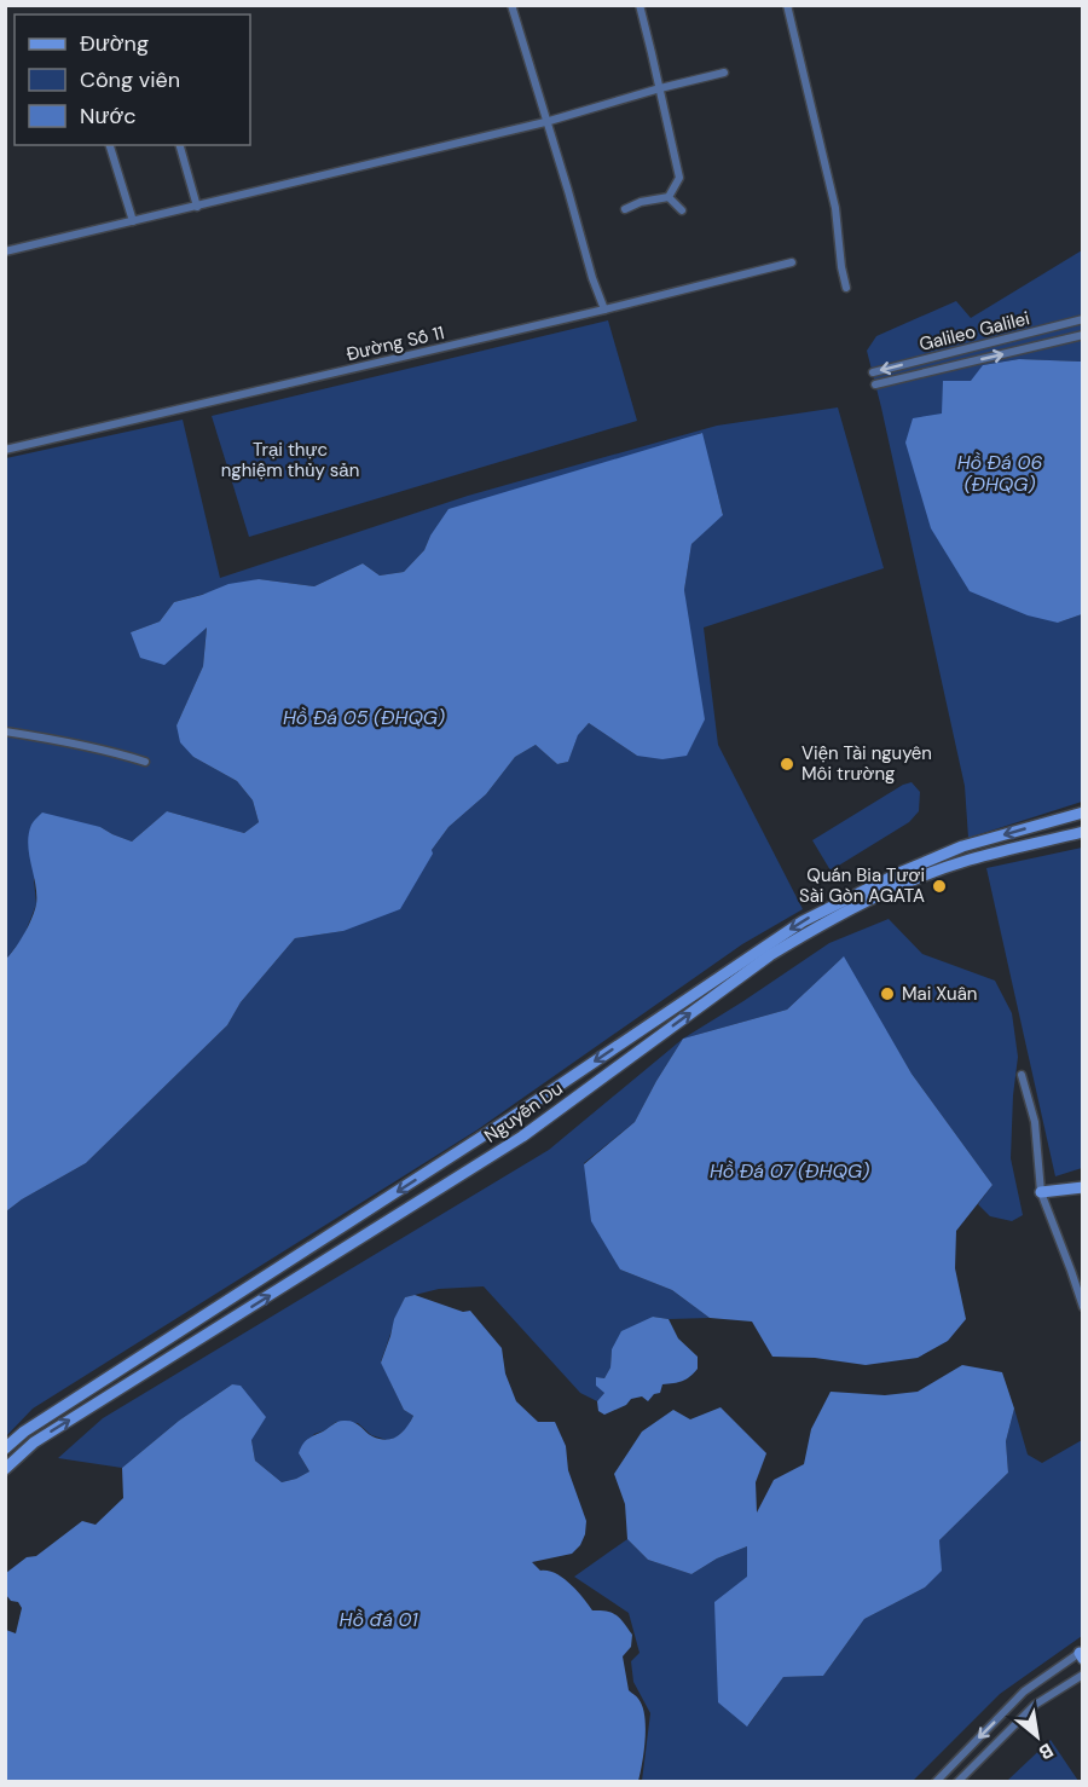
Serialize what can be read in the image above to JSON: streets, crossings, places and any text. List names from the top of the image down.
{
  "streets": {
    "street": ["Galileo Galilei", "Đường Số 11", "Nguyễn Du"]
  },
  "water": [
    "Hồ Đá 06 (ĐHQG)",
    "Hồ Đá 05 (ĐHQG)",
    "Hồ Đá 07 (ĐHQG)",
    "Hồ đá 01"
  ],
  "parks": ["Trại thực nghiệm thủy sản"],
  "places": ["Viện Tài nguyên Môi trường", "Quán Bia Tươi Sài Gòn AGATA", "Mai Xuân"],
  "legend": ["Đường", "Công viên", "Nước"],
  "north": "bottom right"
}
